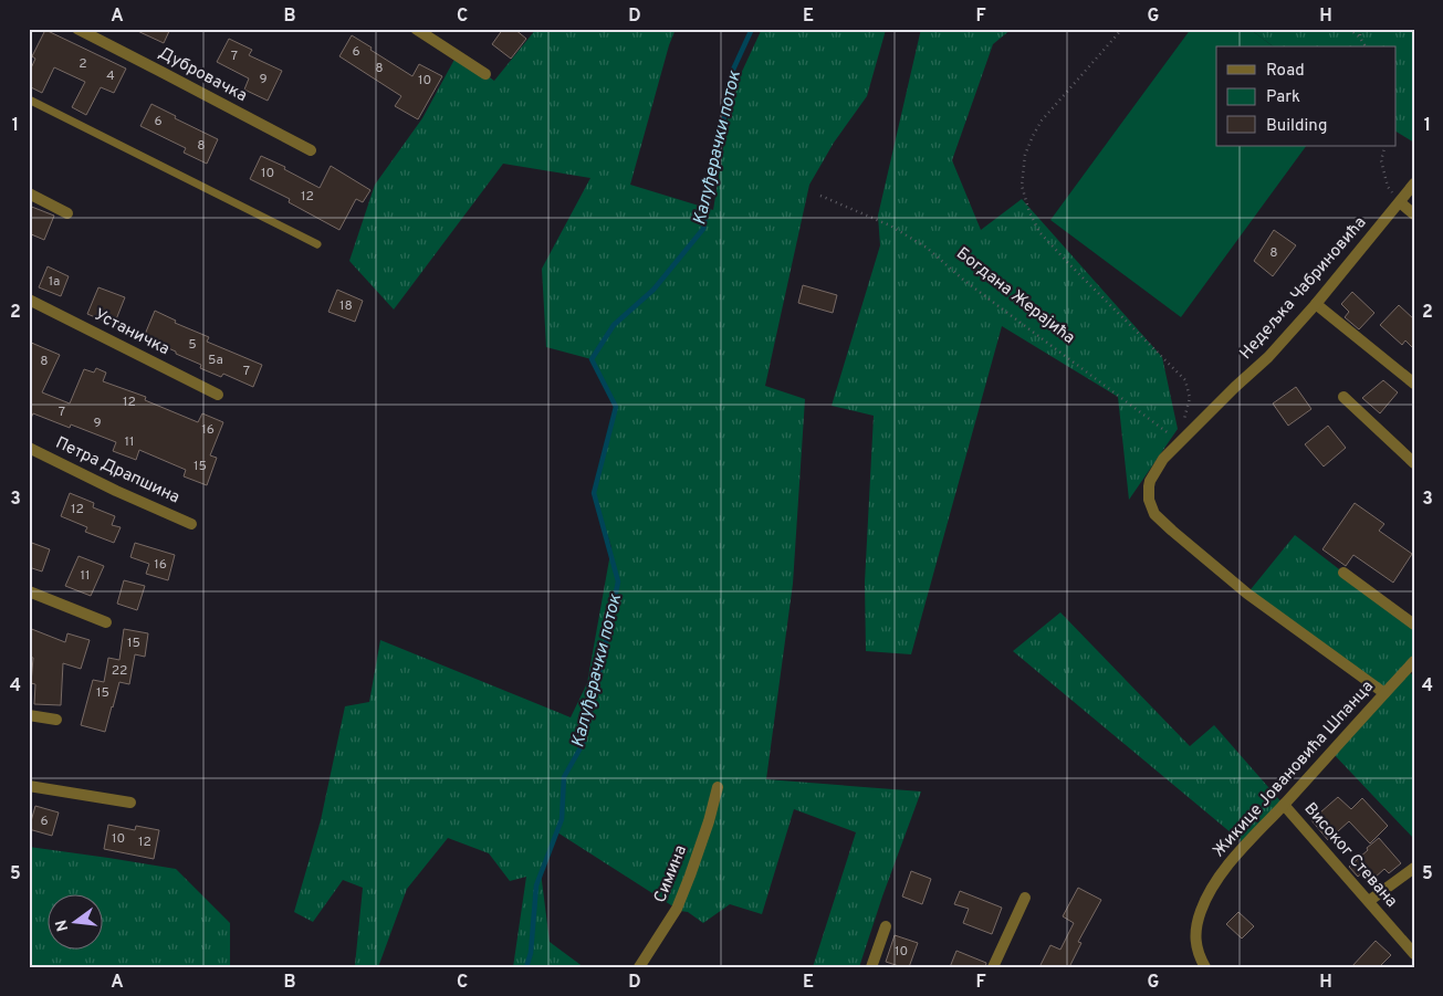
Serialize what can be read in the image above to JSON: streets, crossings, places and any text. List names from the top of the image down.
{
  "streets": {
    "street": [
      "Дубровачка",
      "Недељка Чабриновића",
      "Устаничка",
      "Петра Драпшина",
      "Жикице Јовановића Шпанца",
      "Високог Стевана",
      "Симина"
    ],
    "path": ["Богдана Жерајића"]
  },
  "crossings": [
    ["Жикице Јовановића Шпанца", "Високог Стевана"]
  ],
  "water": ["Калуђерачки поток"],
  "house_numbers": [
    "6",
    "7",
    "2",
    "8",
    "4",
    "9",
    "10",
    "6",
    "8",
    "10",
    "12",
    "8",
    "1a",
    "18",
    "5",
    "5a",
    "8",
    "7",
    "12",
    "7",
    "9",
    "16",
    "11",
    "15",
    "12",
    "16",
    "11",
    "15",
    "22",
    "15",
    "6",
    "10",
    "12",
    "10"
  ],
  "legend": ["Road", "Park", "Building"],
  "north": "left",
  "grid": {
    "columns": [
      "A",
      "B",
      "C",
      "D",
      "E",
      "F",
      "G",
      "H"
    ],
    "rows": [
      "1",
      "2",
      "3",
      "4",
      "5"
    ]
  }
}
